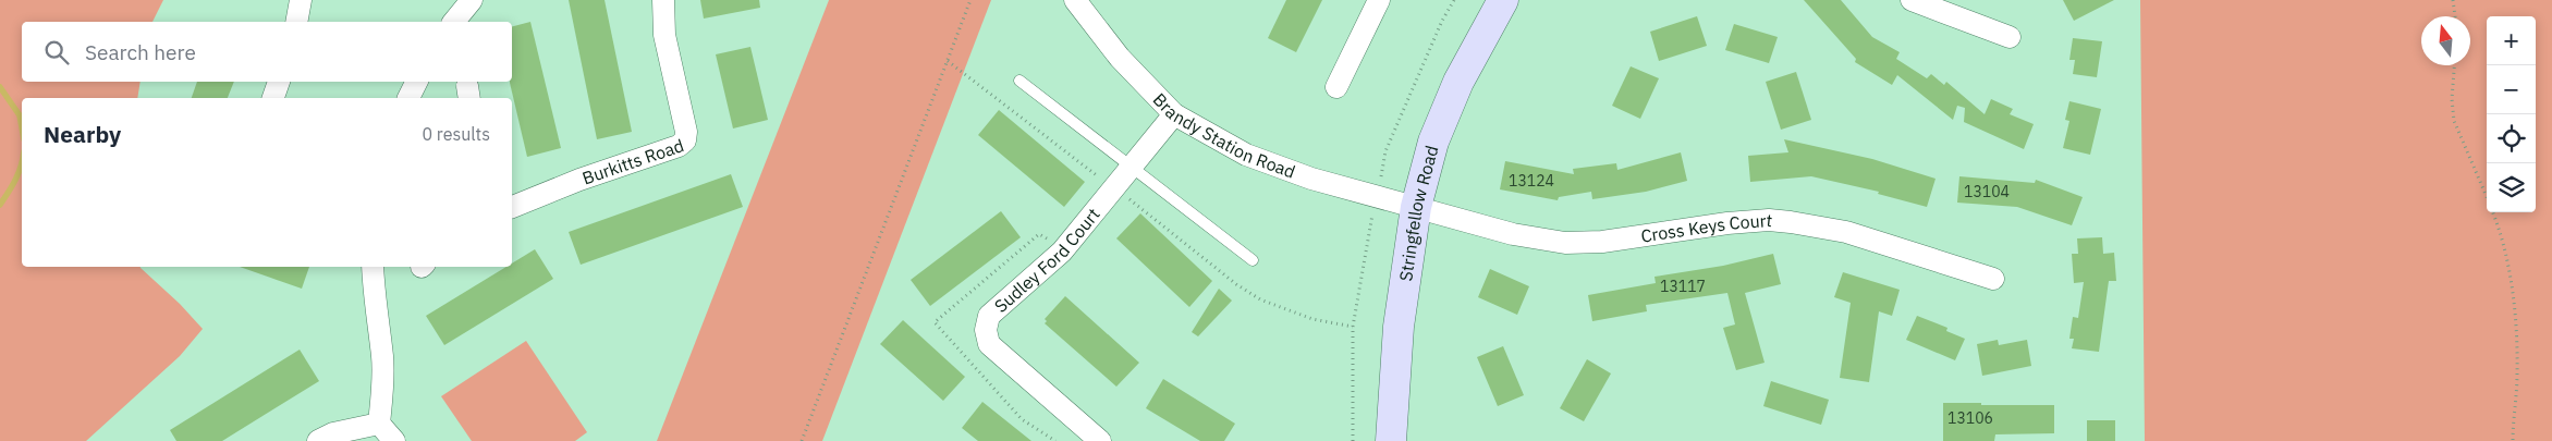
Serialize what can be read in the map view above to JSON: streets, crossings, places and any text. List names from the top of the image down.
{
  "streets": {
    "main road": ["Stringfellow Road"],
    "street": [
      "Brandy Station Road",
      "Burkitts Road",
      "Cross Keys Court",
      "Sudley Ford Court"
    ]
  },
  "crossings": [
    ["Brandy Station Road", "Stringfellow Road"],
    ["Brandy Station Road", "Cross Keys Court"],
    ["Brandy Station Road", "Sudley Ford Court"],
    ["Stringfellow Road", "Cross Keys Court"]
  ],
  "house_numbers": [
    "13124",
    "13104",
    "13117",
    "13106"
  ],
  "north": "top",
  "page": {
    "map_buttons": ["+", "−"],
    "search": "Search here",
    "heading": ["Nearby", "0 results"]
  }
}
